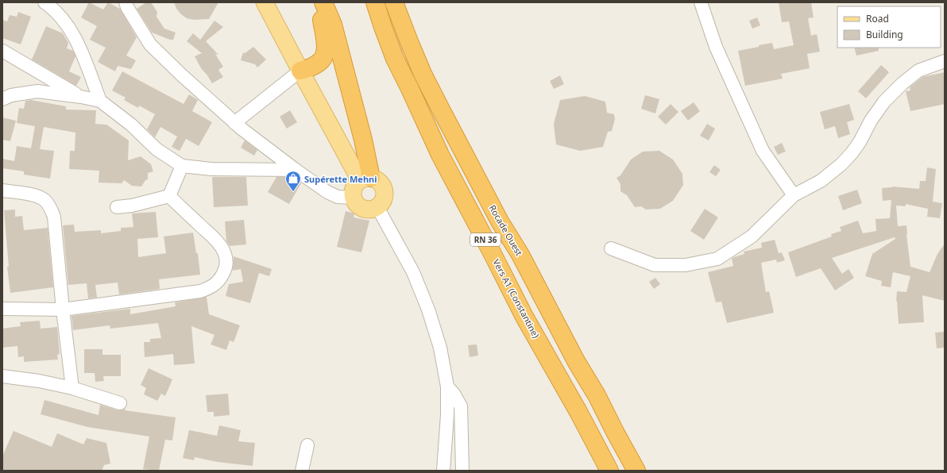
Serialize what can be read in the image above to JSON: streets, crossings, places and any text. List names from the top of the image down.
{
  "streets": {
    "highway": ["Rocade Ouest", "RN 36", "Vers A1 (Constantine)"]
  },
  "places": {
    "shop": ["Supérette Mehni"]
  },
  "legend": ["Road", "Building"]
}
